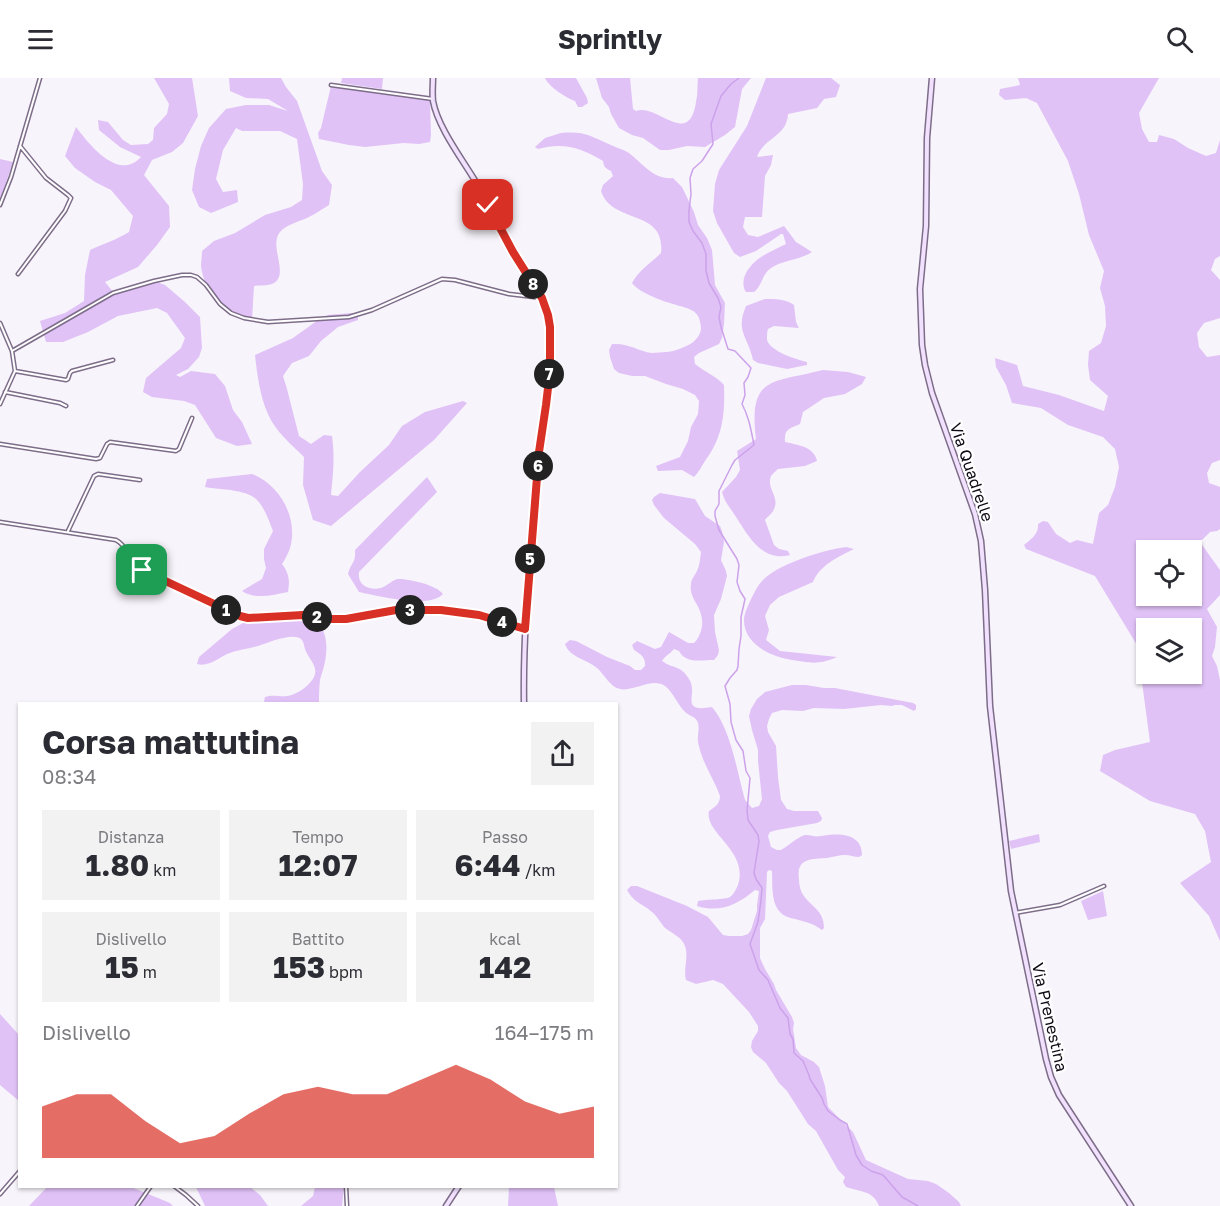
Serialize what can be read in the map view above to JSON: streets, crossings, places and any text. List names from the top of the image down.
{
  "streets": {
    "street": ["Via Quadrelle", "Via Prenestina"]
  },
  "crossings": [
    ["Via Quadrelle", "Via Prenestina"]
  ],
  "page": {
    "header": "Sprintly",
    "pins": [
      "8",
      "7",
      "6",
      "5",
      "1",
      "3",
      "2",
      "4"
    ],
    "heading": ["Corsa mattutina", "08:34"],
    "stats": [
      ["Distanza", "1.80 km"],
      ["Tempo", "12:07"],
      ["Passo", "6:44 /km"],
      ["Dislivello", "15 m"],
      ["Battito", "153 bpm"],
      ["kcal", "142"]
    ],
    "chart": ["Dislivello", "164–175 m"]
  }
}
